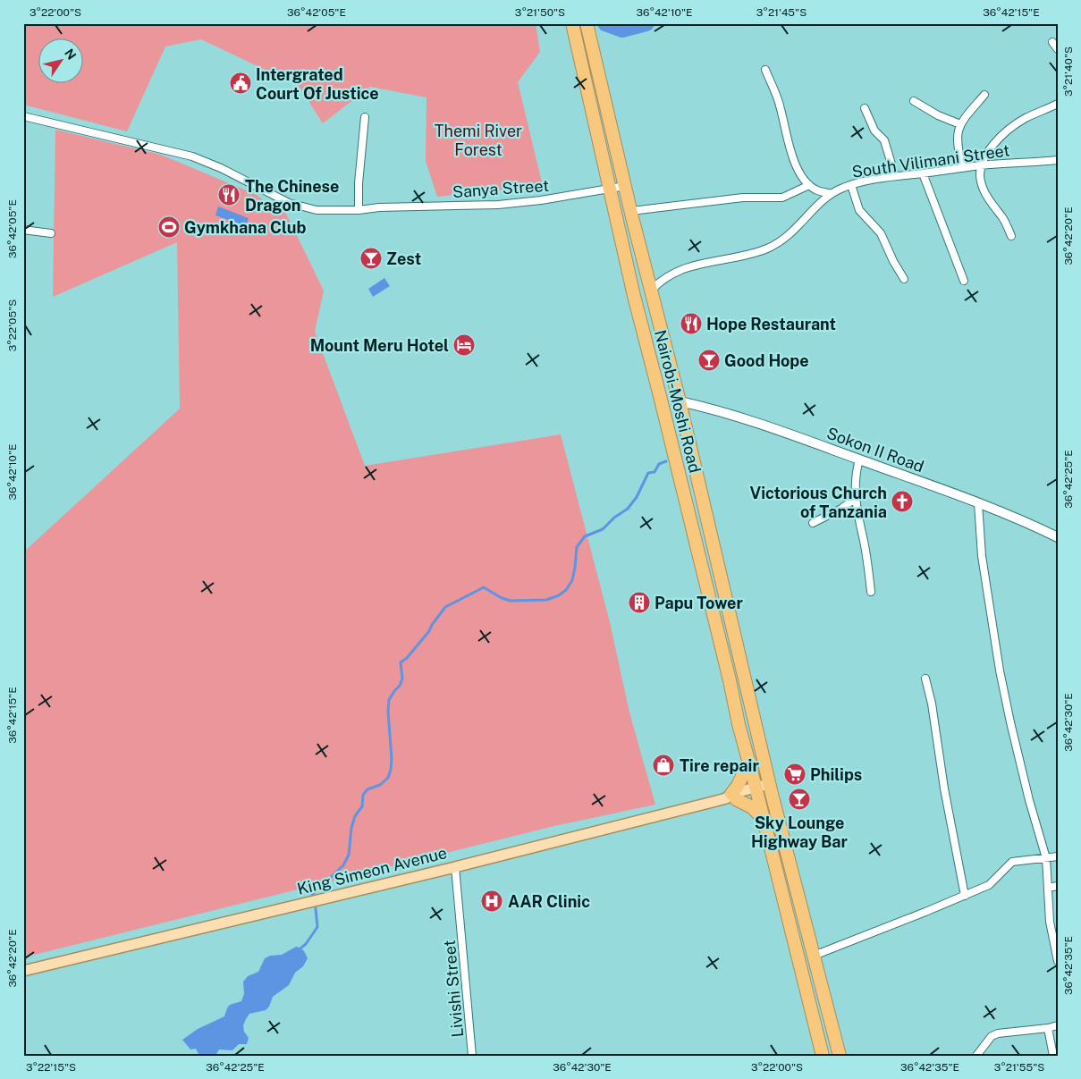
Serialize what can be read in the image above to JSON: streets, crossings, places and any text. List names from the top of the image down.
{
  "streets": {
    "highway": ["Nairobi-Moshi Road"],
    "main road": ["King Simeon Avenue"],
    "street": [
      "South Vilimani Street",
      "Sanya Street",
      "Sokon II Road",
      "Livishi Street"
    ]
  },
  "crossings": [
    ["South Vilimani Street", "Nairobi-Moshi Road"],
    ["Sanya Street", "Nairobi-Moshi Road"],
    ["Nairobi-Moshi Road", "Sokon II Road"],
    ["Nairobi-Moshi Road", "King Simeon Avenue"],
    ["King Simeon Avenue", "Livishi Street"]
  ],
  "parks": ["Themi River Forest"],
  "places": {
    "public building": ["Intergrated Court Of Justice"],
    "restaurant": ["The Chinese Dragon", "Hope Restaurant"],
    "sports": ["Gymkhana Club"],
    "bar": ["Zest", "Good Hope", "Sky Lounge Highway Bar"],
    "hotel": ["Mount Meru Hotel"],
    "church": ["Victorious Church of Tanzania"],
    "building": ["Papu Tower"],
    "shop": ["Tire repair"],
    "supermarket": ["Philips"],
    "hospital": ["AAR Clinic"]
  },
  "north": "top right",
  "coordinates": [
    "3°22'00\"S",
    "36°42'05\"E",
    "3°21'50\"S",
    "36°42'10\"E",
    "3°21'45\"S",
    "36°42'15\"E",
    "3°21'40\"S",
    "36°42'20\"E",
    "3°22'05\"S",
    "36°42'25\"E",
    "36°42'30\"E",
    "36°42'35\"E",
    "3°22'15\"S",
    "3°21'55\"S"
  ]
}
